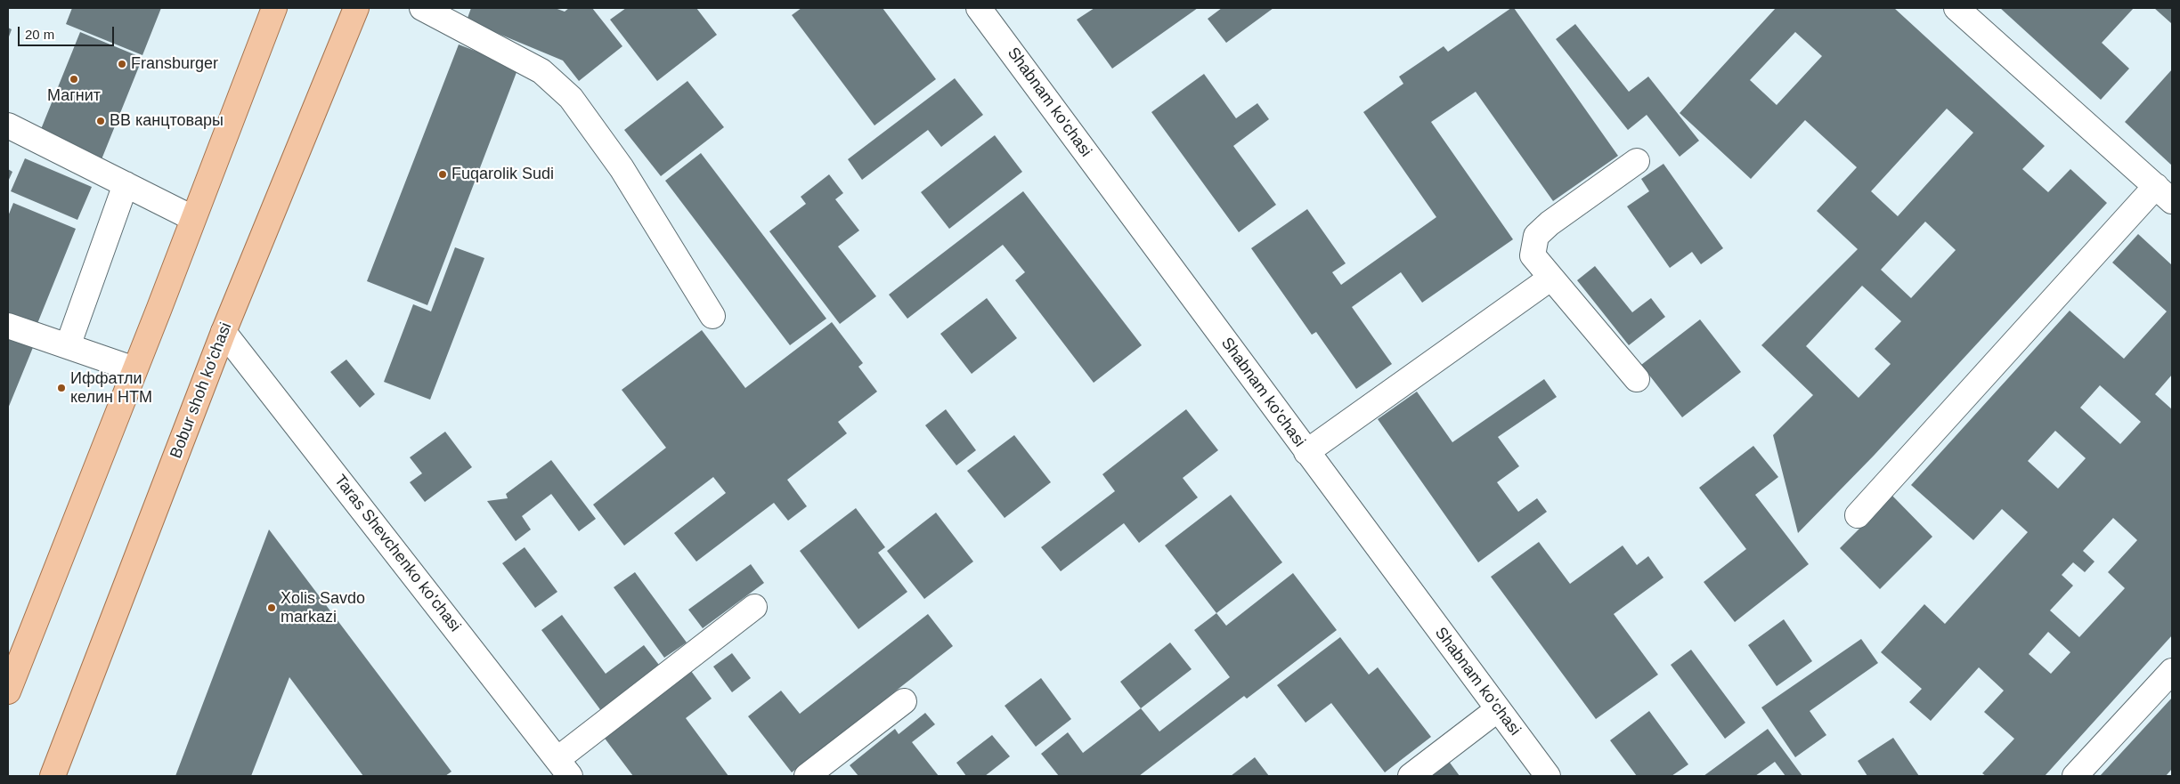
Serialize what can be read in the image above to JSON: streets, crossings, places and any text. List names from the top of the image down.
{
  "streets": {
    "main road": ["Bobur shoh ko'chasi"],
    "street": ["Shabnam ko'chasi", "Taras Shevchenko ko'chasi"]
  },
  "crossings": [
    ["Bobur shoh ko'chasi", "Taras Shevchenko ko'chasi"]
  ],
  "places": [
    "Fransburger",
    "Магнит",
    "BB канцтовары",
    "Fuqarolik Sudi",
    "Иффатли келин НТМ",
    "Xolis Savdo markazi"
  ],
  "scale_bar": "20 m"
}
